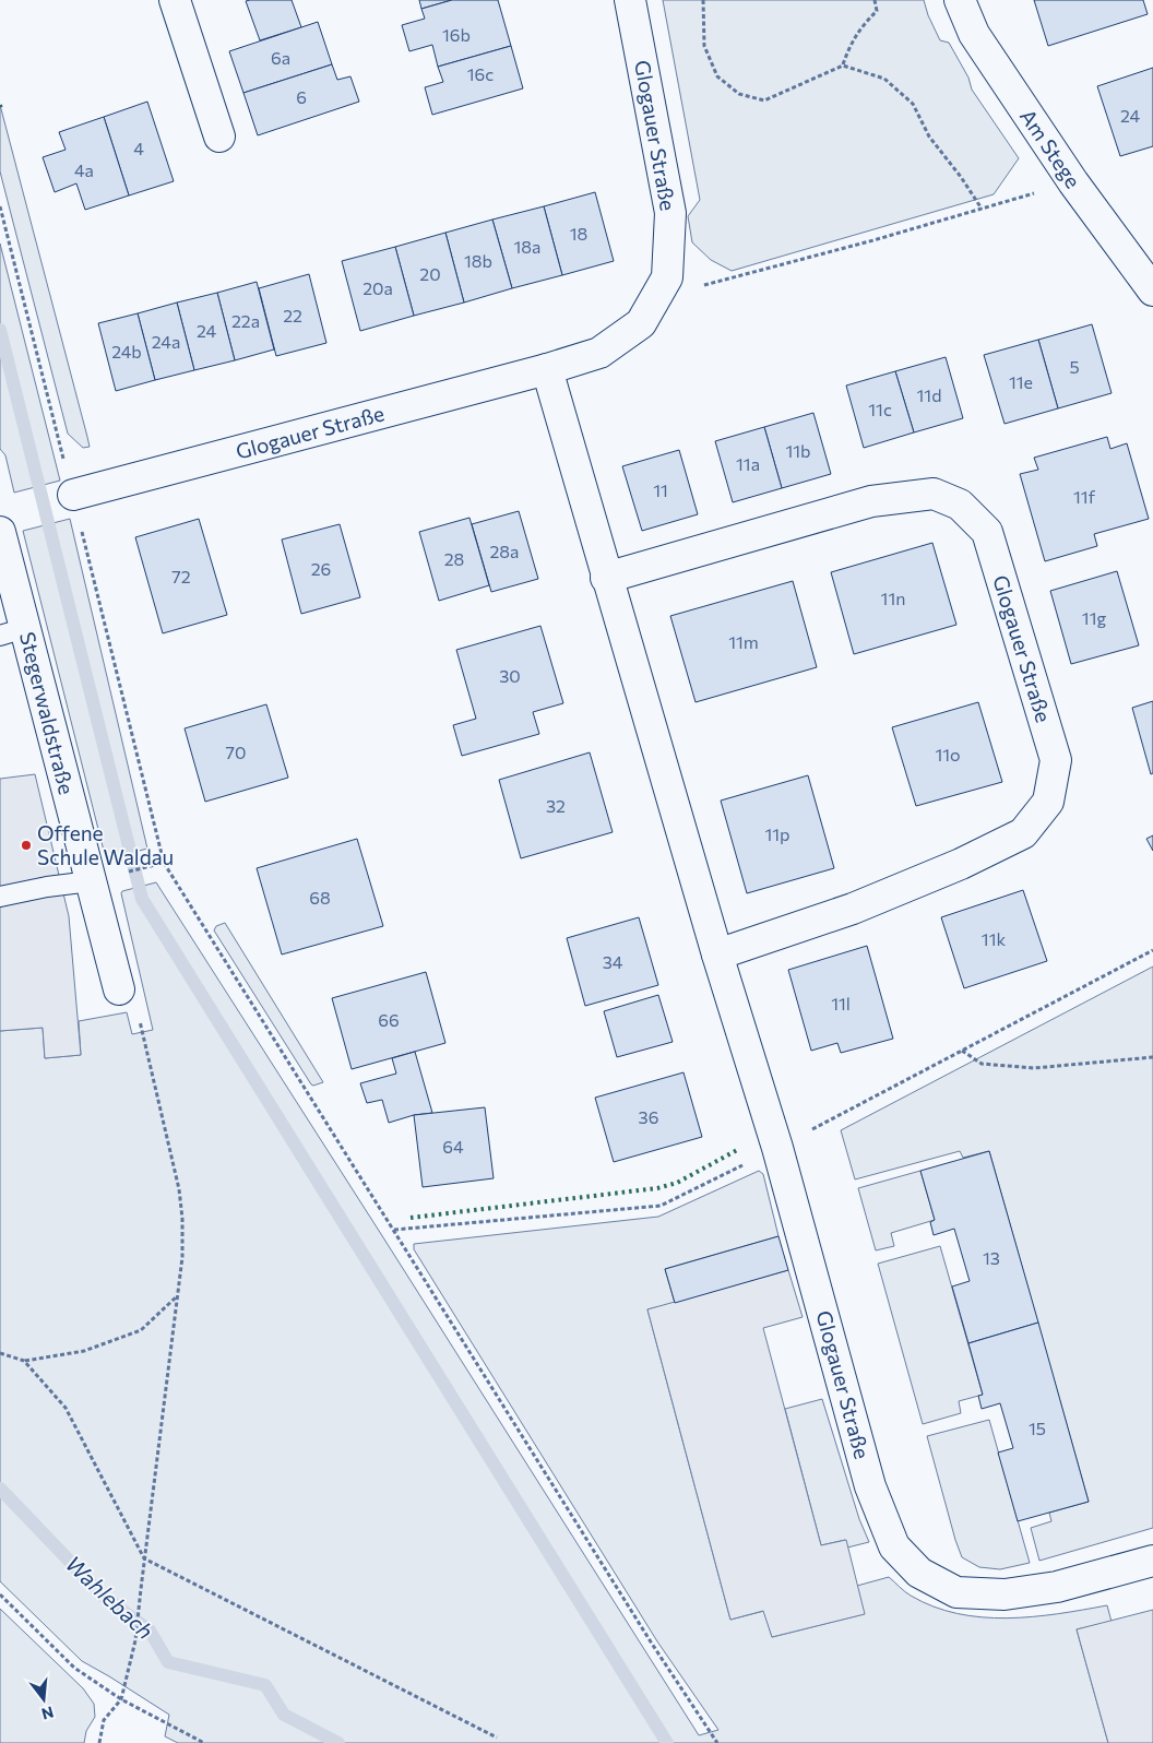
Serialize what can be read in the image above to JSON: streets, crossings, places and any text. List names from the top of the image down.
{
  "streets": {
    "street": ["Glogauer Straße", "Am Stege", "Stegerwaldstraße"]
  },
  "water": ["Wahlebach"],
  "places": ["Offene Schule Waldau"],
  "house_numbers": [
    "16b",
    "6a",
    "16c",
    "6",
    "24",
    "4",
    "4a",
    "18",
    "18a",
    "18b",
    "20",
    "20a",
    "22",
    "22a",
    "24",
    "24a",
    "24b",
    "5",
    "11e",
    "11d",
    "11c",
    "11b",
    "11a",
    "11",
    "11f",
    "28a",
    "28",
    "26",
    "72",
    "11n",
    "11g",
    "11m",
    "30",
    "70",
    "11o",
    "32",
    "11p",
    "68",
    "11k",
    "34",
    "11l",
    "66",
    "36",
    "64",
    "13",
    "15"
  ],
  "north": "bottom"
}
